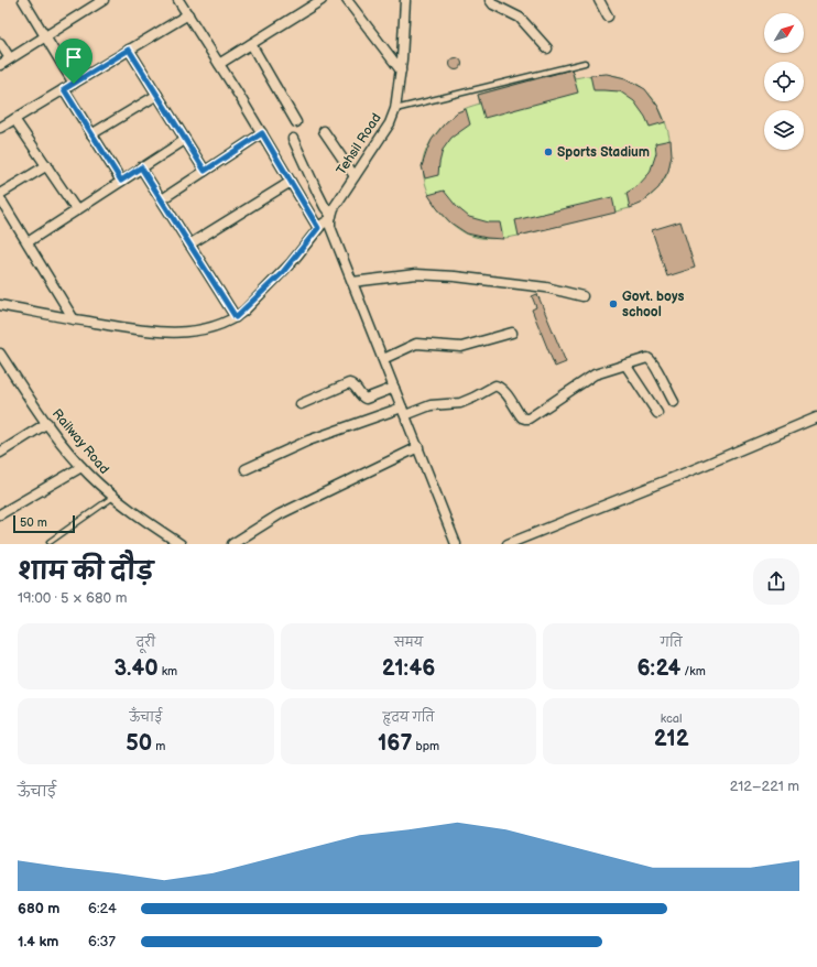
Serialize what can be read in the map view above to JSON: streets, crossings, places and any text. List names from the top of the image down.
{
  "streets": {
    "street": ["Tehsil Road", "Railway Road"]
  },
  "places": ["Sports Stadium", "Govt. boys school"],
  "scale_bar": "50 m",
  "north": "top right",
  "page": {
    "scale": "50 m",
    "heading": ["शाम की दौड़", "19:00 · 5 × 680 m"],
    "stats": [
      ["दूरी", "3.40 km"],
      ["समय", "21:46"],
      ["गति", "6:24 /km"],
      ["ऊँचाई", "50 m"],
      ["हृदय गति", "167 bpm"],
      ["kcal", "212"]
    ],
    "chart": ["ऊँचाई", "212–221 m"],
    "list": [
      {
        "name": "680 m",
        "note": "6:24"
      },
      {
        "name": "1.4 km",
        "note": "6:37"
      }
    ]
  }
}
